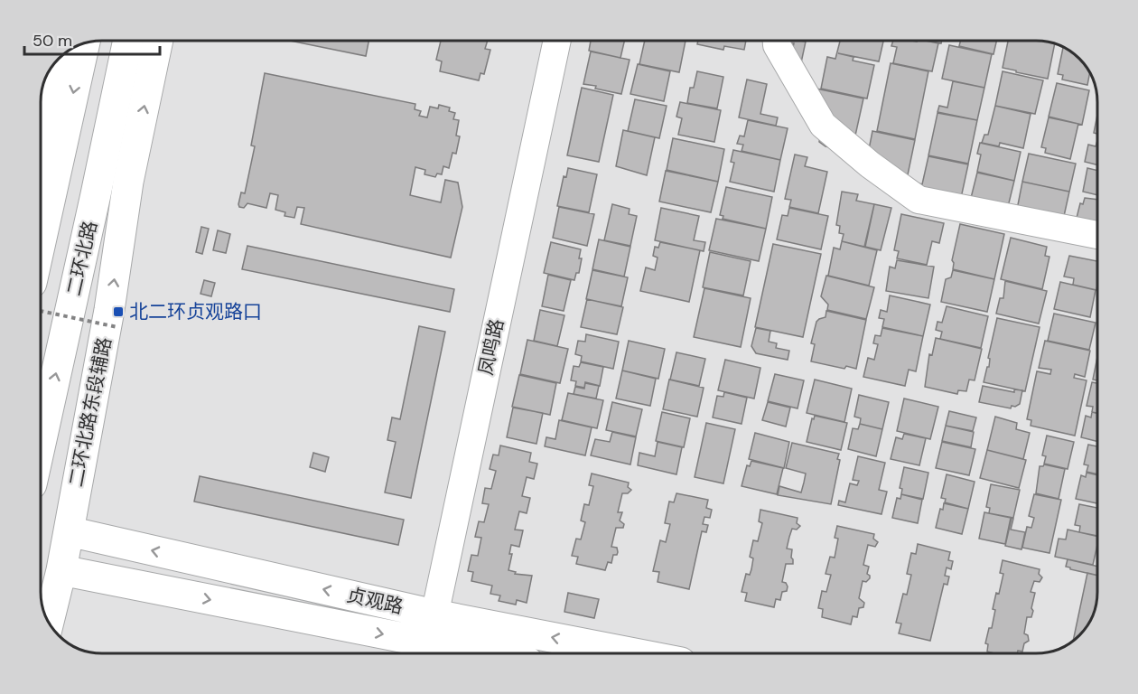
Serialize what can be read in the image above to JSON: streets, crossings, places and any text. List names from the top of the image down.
{
  "streets": {
    "main road": ["二环北路", "二环北路东段辅路", "贞观路"],
    "street": ["凤鸣路"]
  },
  "crossings": [
    ["凤鸣路", "贞观路"],
    ["二环北路东段辅路", "贞观路"]
  ],
  "places": {
    "transit": ["北二环贞观路口"]
  },
  "scale_bar": "50 m"
}
